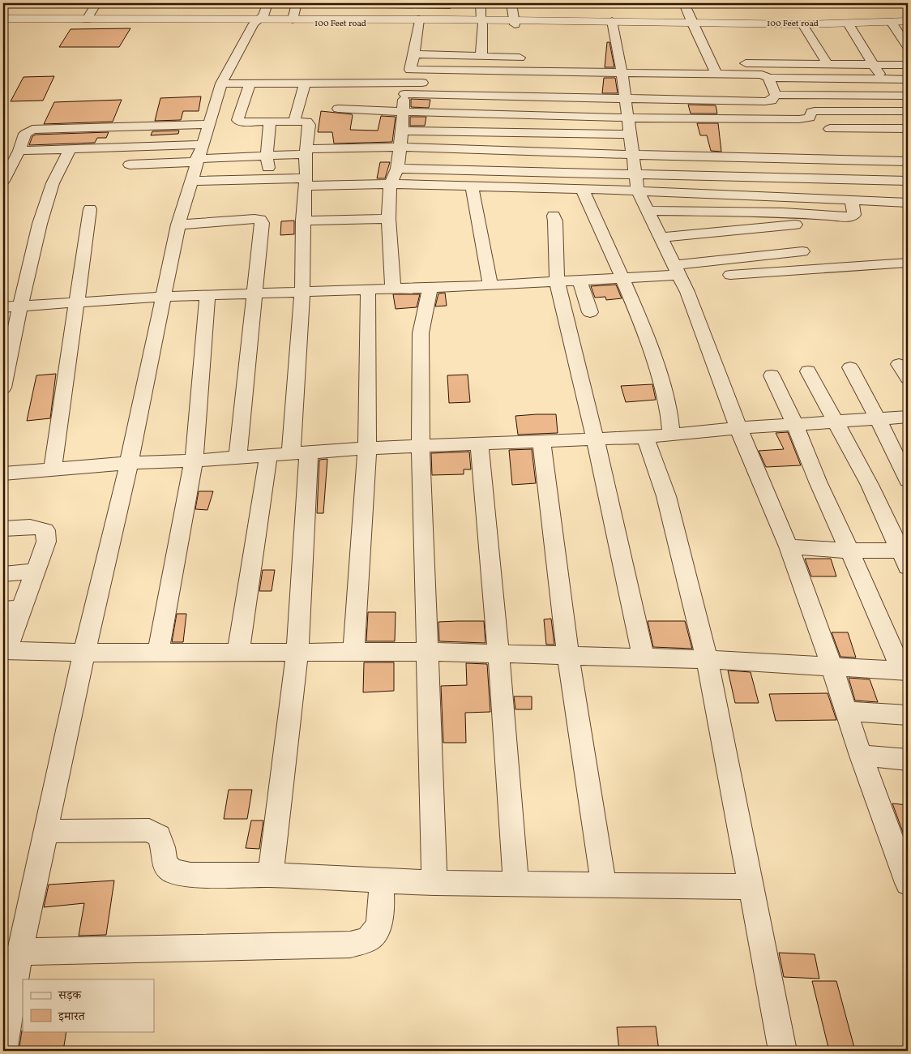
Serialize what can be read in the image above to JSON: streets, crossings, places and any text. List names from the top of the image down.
{
  "streets": {
    "street": ["100 Feet road"]
  },
  "legend": ["सड़क", "इमारत"]
}
